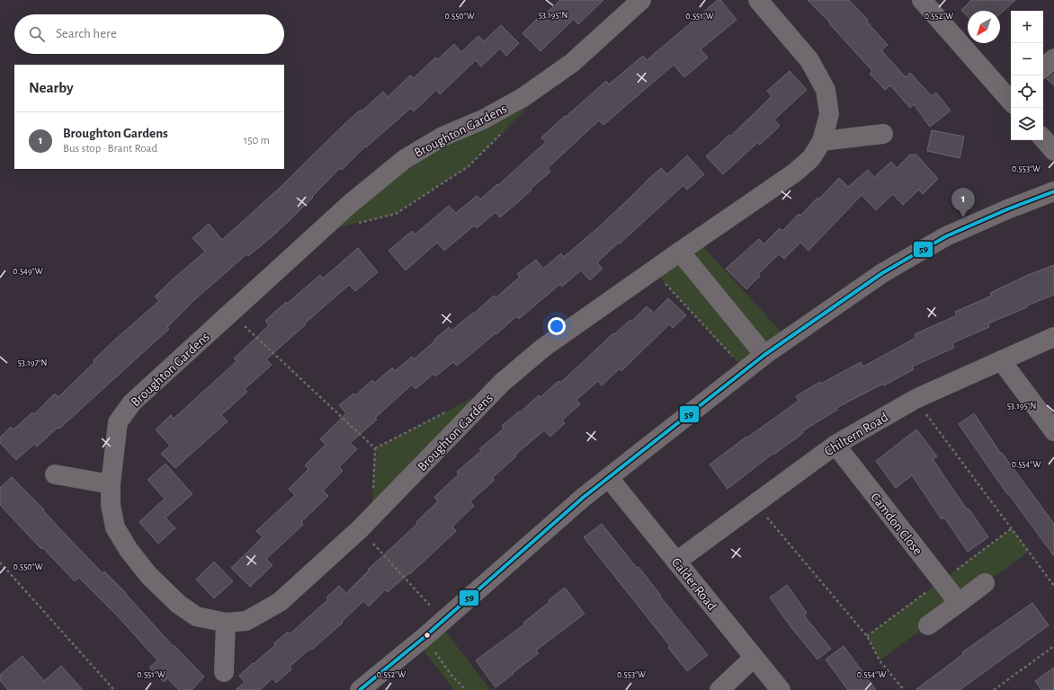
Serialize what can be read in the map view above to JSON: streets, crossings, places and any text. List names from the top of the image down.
{
  "streets": {
    "street": [
      "Broughton Gardens",
      "Chiltern Road",
      "Camdon Close",
      "Calder Road"
    ]
  },
  "crossings": [
    ["Chiltern Road", "Camdon Close"],
    ["Chiltern Road", "Calder Road"]
  ],
  "lines": ["transit line 59"],
  "north": "bottom left",
  "page": {
    "map_buttons": ["+", "−"],
    "search": "Search here",
    "heading": "Nearby",
    "list": [
      {
        "mark": "1",
        "name": "Broughton Gardens",
        "note": "Bus stop · Brant Road",
        "value": "150 m"
      }
    ],
    "pins": "1"
  },
  "coordinates": [
    "53.195°N",
    "0.550°W",
    "0.551°W",
    "0.552°W",
    "0.553°W",
    "0.549°W",
    "53.197°N",
    "0.554°W"
  ]
}
